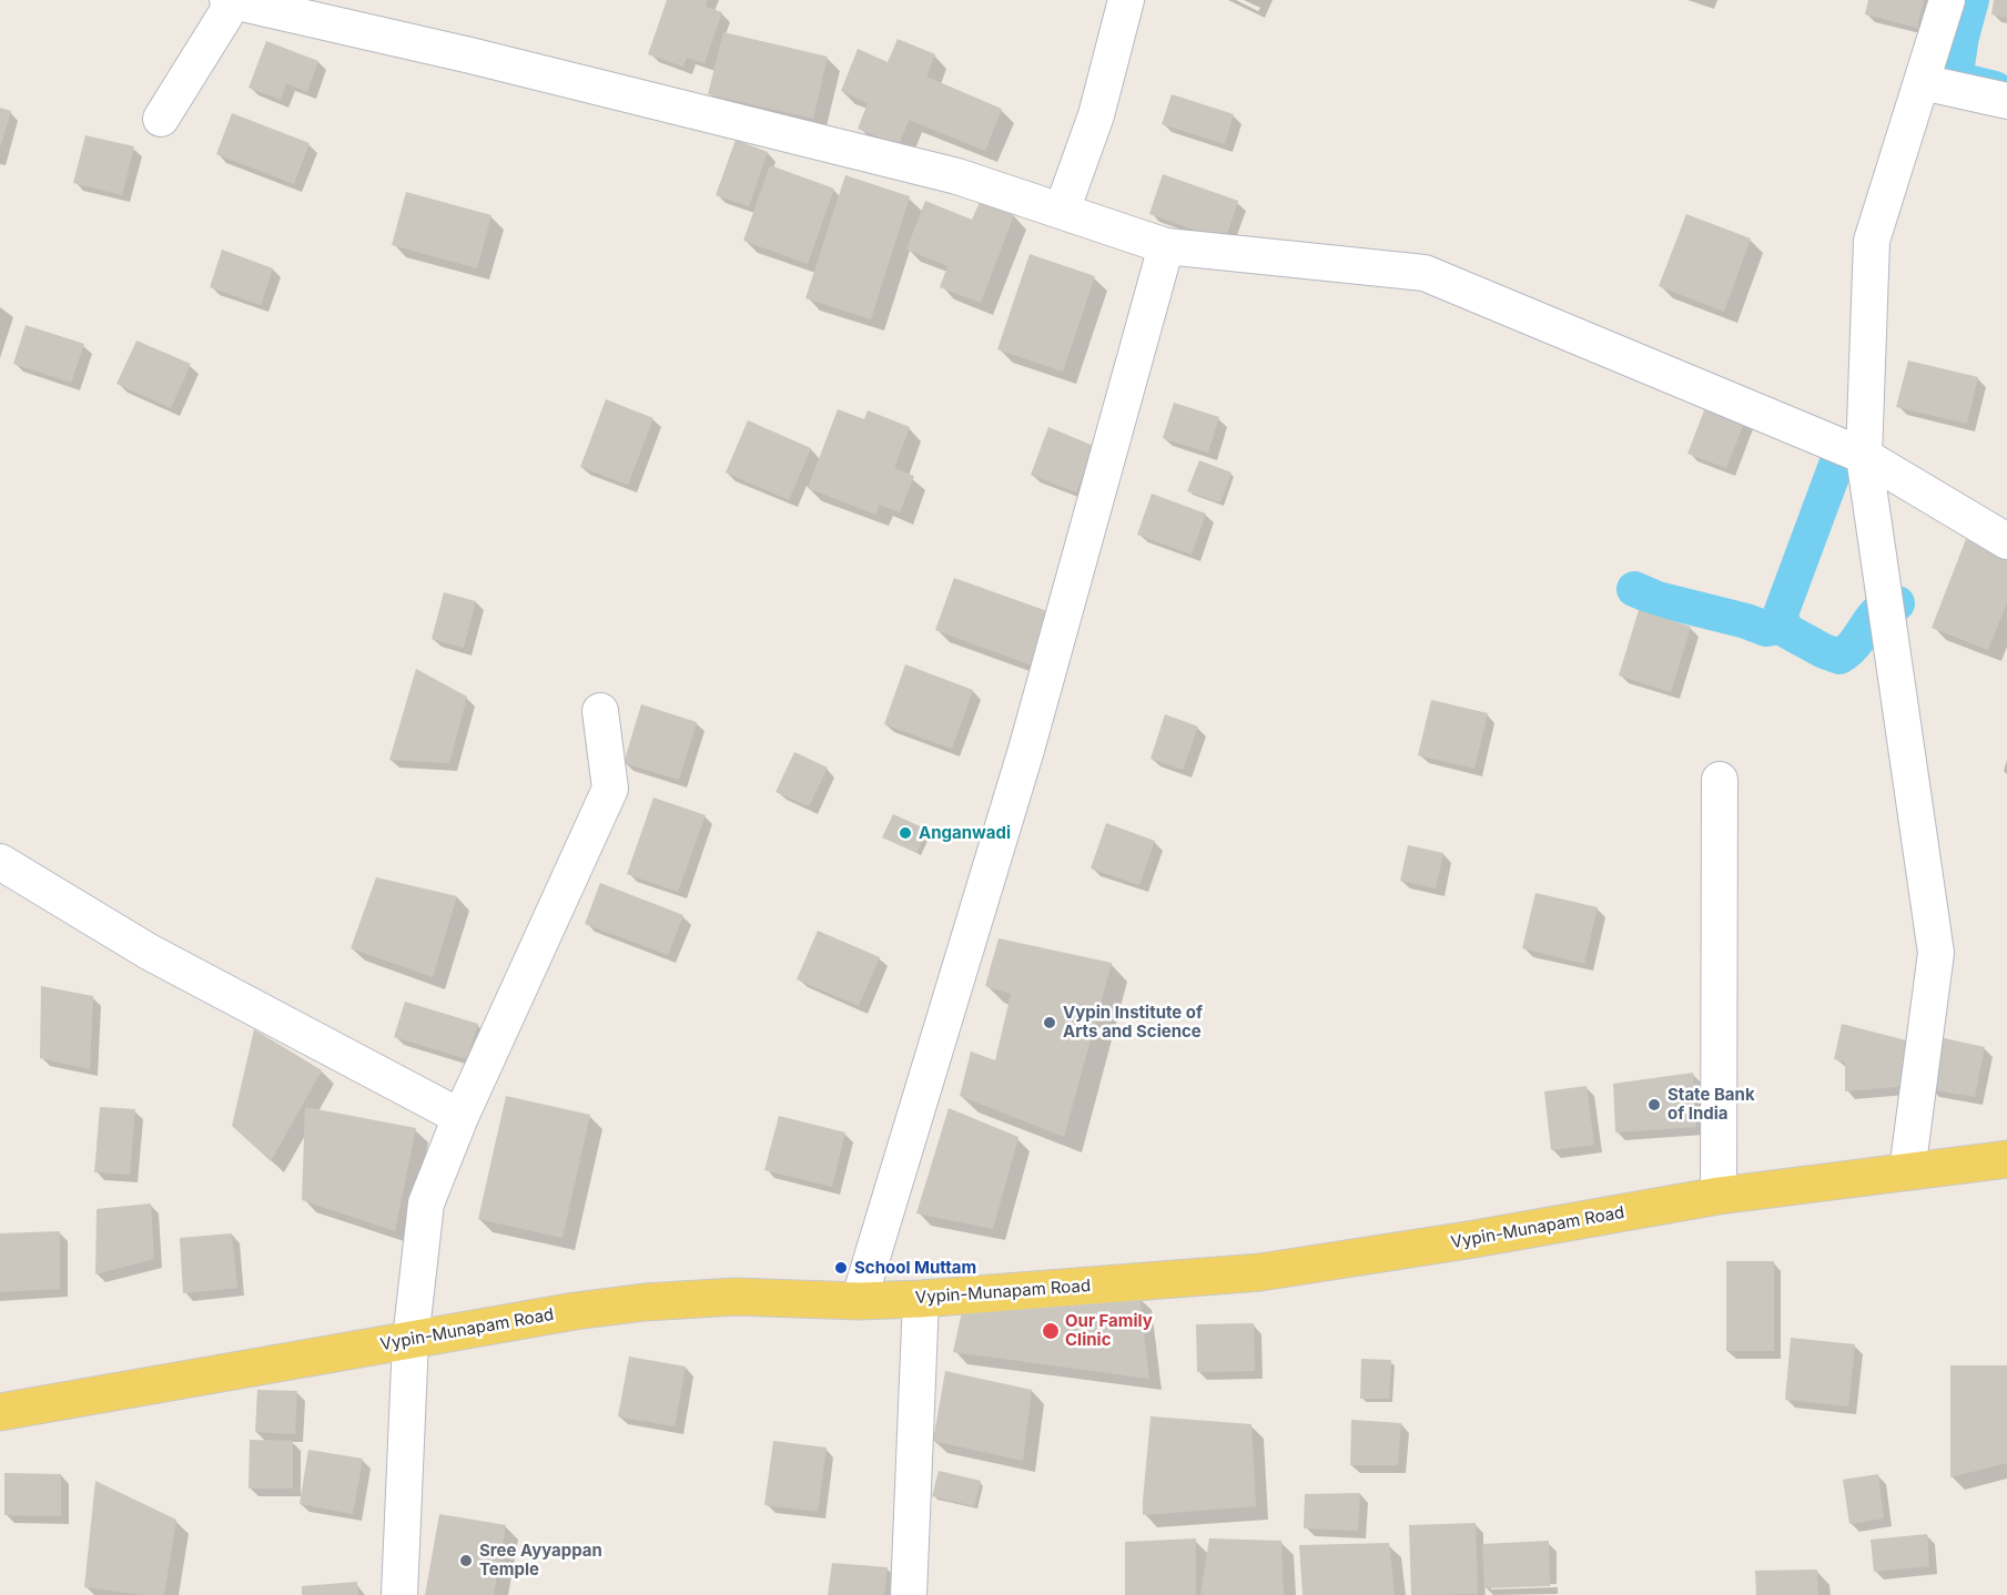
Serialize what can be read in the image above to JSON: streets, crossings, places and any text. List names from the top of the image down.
{
  "streets": {
    "main road": ["Vypin-Munapam Road"]
  },
  "places": [
    "Anganwadi",
    "Vypin Institute of Arts and Science",
    "State Bank of India",
    "School Muttam",
    "Our Family Clinic",
    "Sree Ayyappan Temple"
  ]
}
